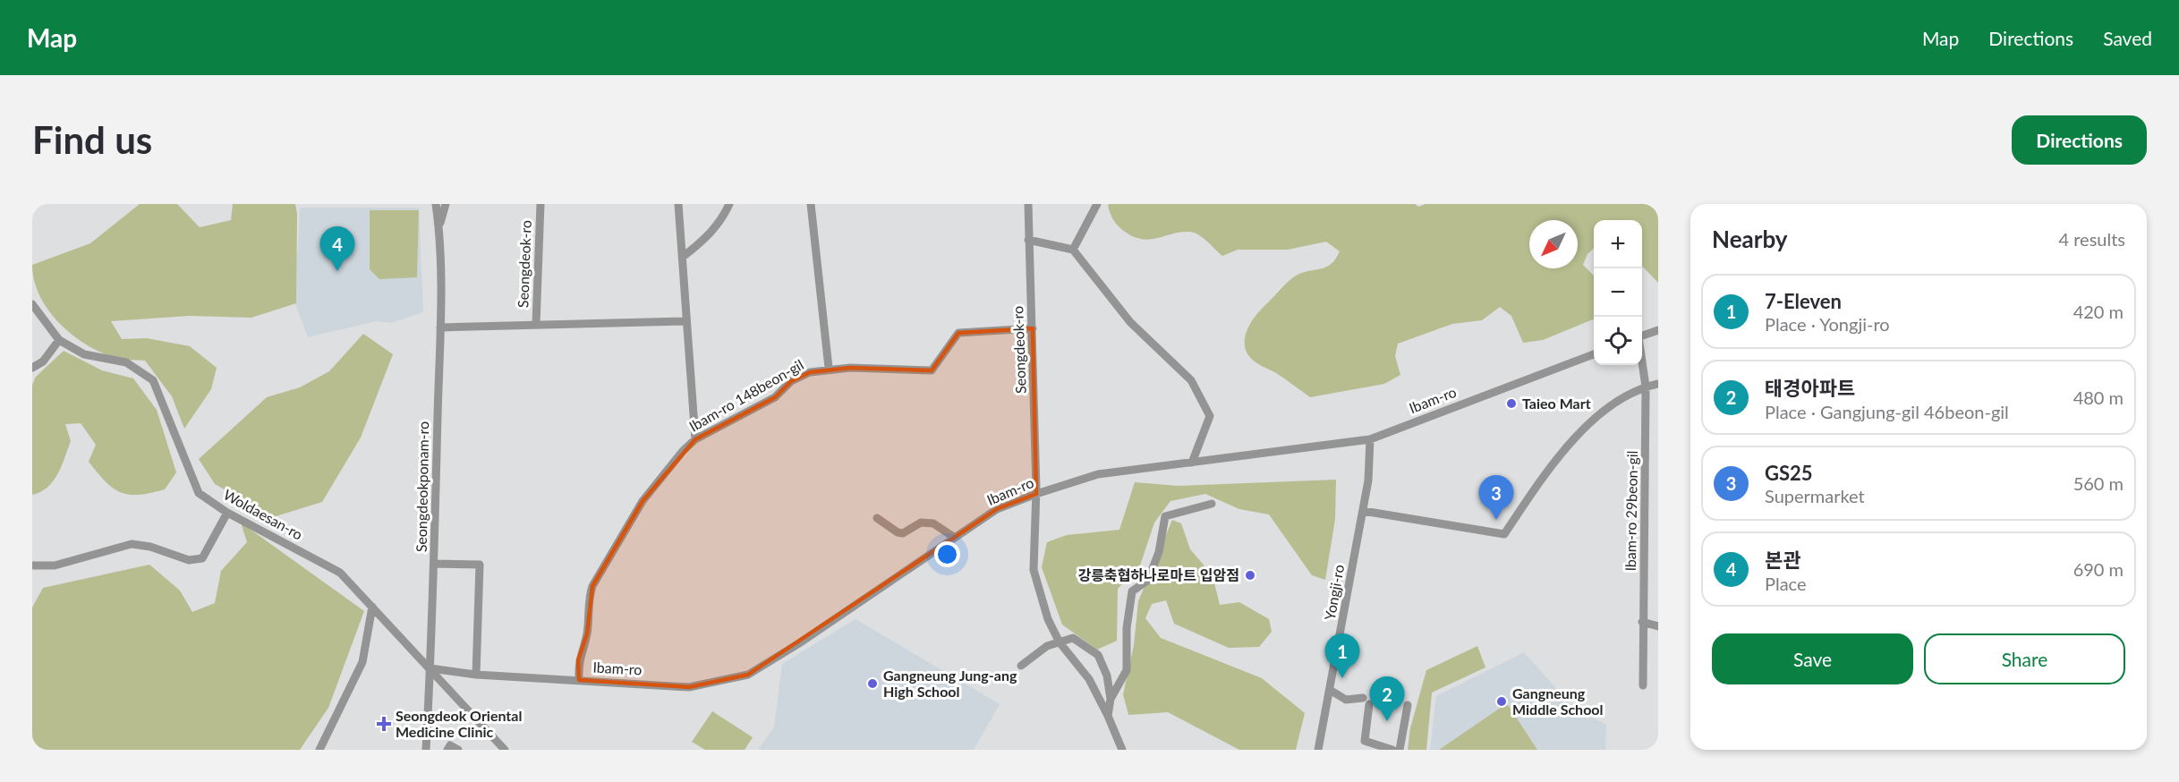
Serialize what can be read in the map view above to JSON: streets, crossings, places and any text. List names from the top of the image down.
{
  "streets": {
    "street": [
      "Seongdeok-ro",
      "Ibam-ro 148beon-gil",
      "Ibam-ro",
      "Seongdeokponam-ro",
      "Ibam-ro 29beon-gil",
      "Woldaesan-ro",
      "Yongji-ro"
    ]
  },
  "crossings": [
    ["Seongdeok-ro", "Ibam-ro 148beon-gil"],
    ["Seongdeok-ro", "Ibam-ro"],
    ["Ibam-ro 148beon-gil", "Ibam-ro"],
    ["Ibam-ro", "Seongdeokponam-ro"],
    ["Ibam-ro", "Woldaesan-ro"],
    ["Ibam-ro", "Yongji-ro"],
    ["Seongdeokponam-ro", "Woldaesan-ro"]
  ],
  "places": {
    "other": [
      "Taieo Mart",
      "강릉축협하나로마트 입암점",
      "Gangneung Jung-ang High School",
      "Gangneung Middle School"
    ],
    "health": ["Seongdeok Oriental Medicine Clinic"]
  },
  "north": "bottom left",
  "page": {
    "header": "Map",
    "nav": ["Map", "Directions", "Saved"],
    "buttons": [
      "Directions",
      ["Save", "Share"]
    ],
    "title": "Find us",
    "heading": ["Nearby", "4 results"],
    "map_buttons": ["+", "−"],
    "pins": [
      "4",
      "3",
      "1",
      "2"
    ],
    "list": [
      {
        "mark": "1",
        "name": "7-Eleven",
        "note": "Place · Yongji-ro",
        "value": "420 m"
      },
      {
        "mark": "2",
        "name": "태경아파트",
        "note": "Place · Gangjung-gil 46beon-gil",
        "value": "480 m"
      },
      {
        "mark": "3",
        "name": "GS25",
        "note": "Supermarket",
        "value": "560 m"
      },
      {
        "mark": "4",
        "name": "본관",
        "note": "Place",
        "value": "690 m"
      }
    ]
  }
}
